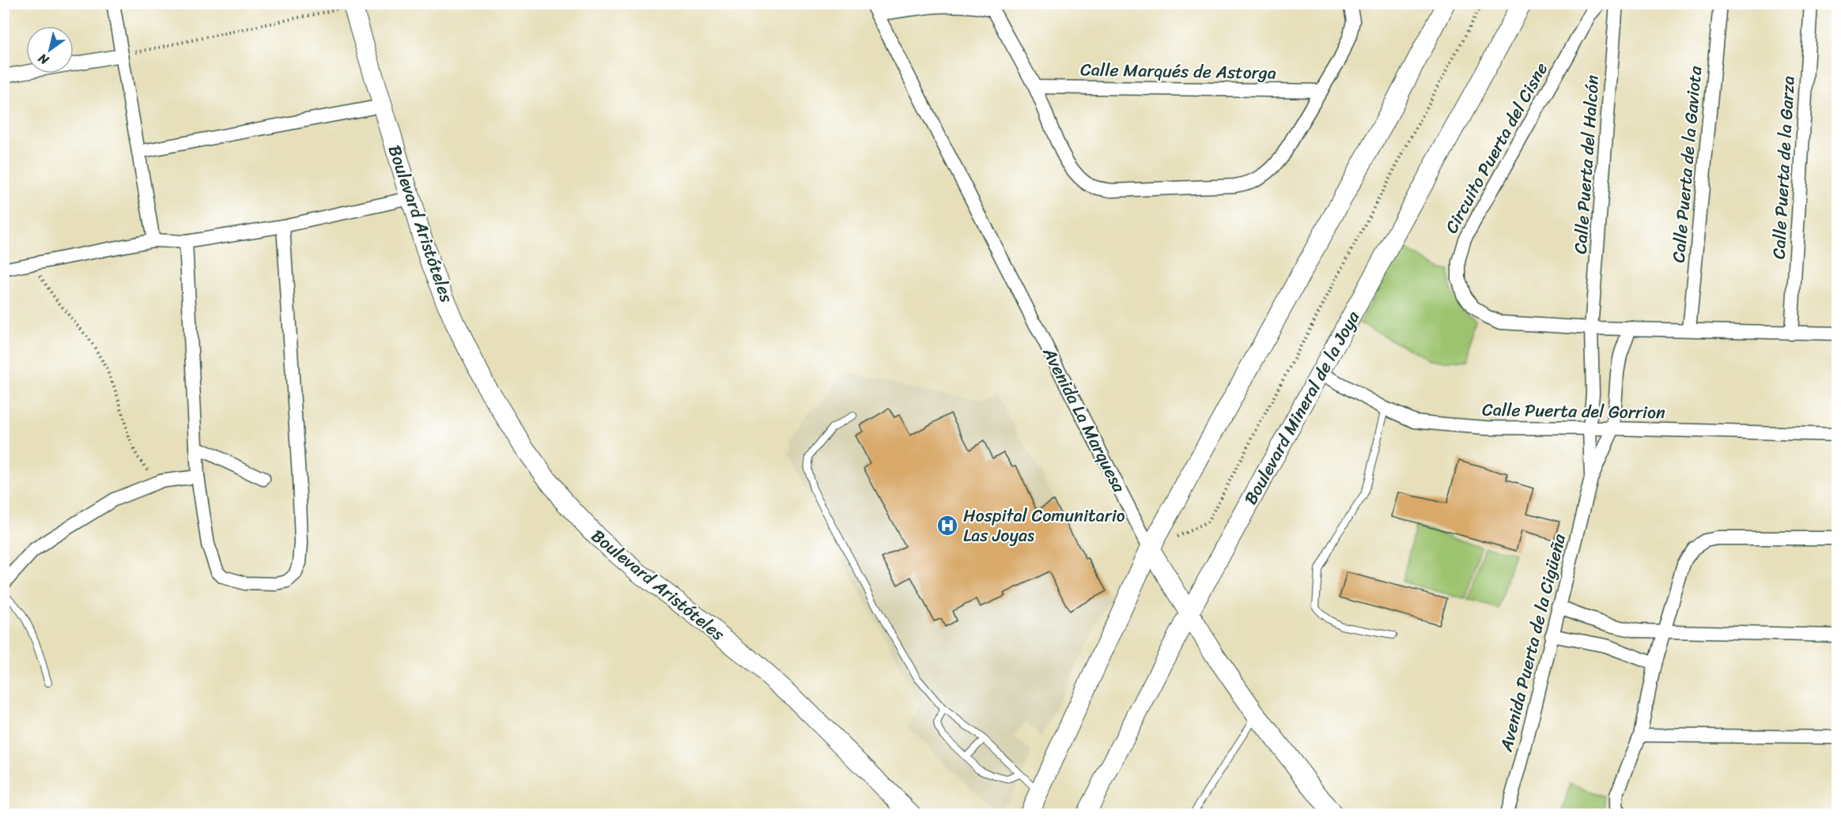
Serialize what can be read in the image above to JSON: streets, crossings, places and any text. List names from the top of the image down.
{
  "streets": {
    "street": [
      "Calle Marqués de Astorga",
      "Circuito Puerta del Cisne",
      "Calle Puerta del Halcón",
      "Calle Puerta de la Gaviota",
      "Calle Puerta de la Garza",
      "Boulevard Aristóteles",
      "Boulevard Mineral de la Joya",
      "Calle Puerta del Gorrion",
      "Avenida La Marquesa",
      "Avenida Puerta de la Cigüeña"
    ]
  },
  "crossings": [
    ["Circuito Puerta del Cisne", "Calle Puerta del Halcón"],
    ["Circuito Puerta del Cisne", "Calle Puerta de la Gaviota"],
    ["Circuito Puerta del Cisne", "Calle Puerta de la Garza"],
    ["Boulevard Mineral de la Joya", "Calle Puerta del Gorrion"],
    ["Boulevard Mineral de la Joya", "Avenida La Marquesa"],
    ["Calle Puerta del Gorrion", "Avenida Puerta de la Cigüeña"]
  ],
  "places": {
    "hospital": ["Hospital Comunitario Las Joyas"]
  },
  "north": "bottom left"
}
